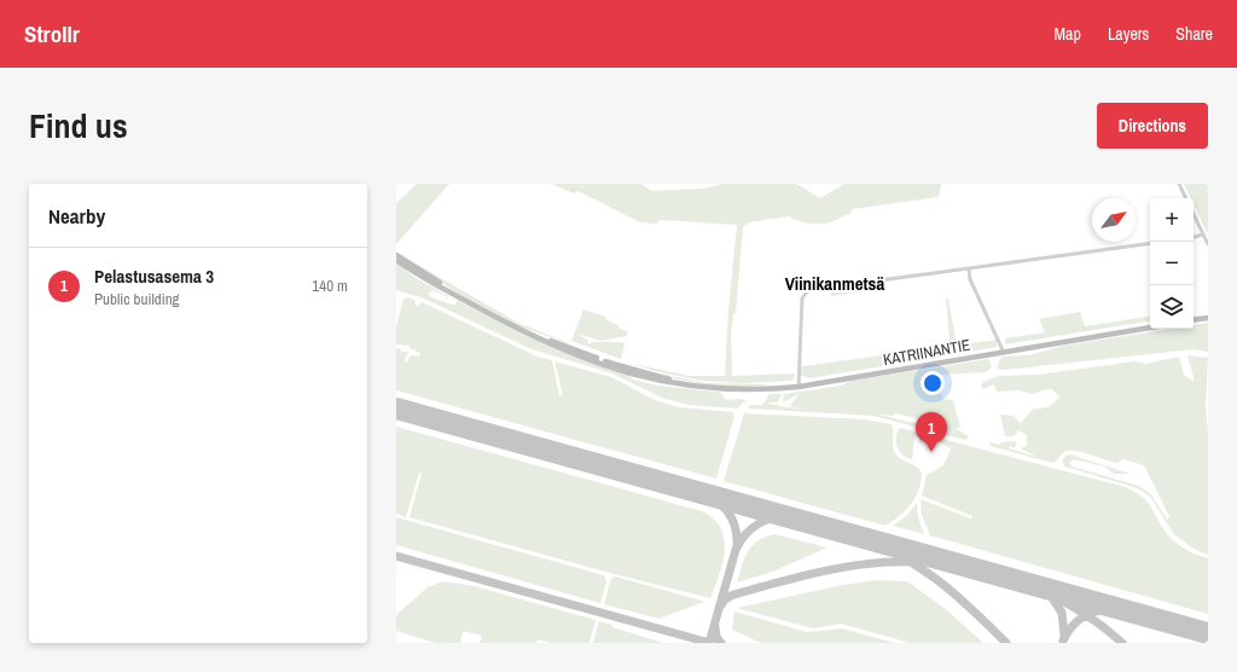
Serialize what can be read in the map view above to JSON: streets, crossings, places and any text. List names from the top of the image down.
{
  "streets": {
    "main road": ["KATRIINANTIE"]
  },
  "districts": ["Viinikanmetsä"],
  "north": "top right",
  "page": {
    "header": "Strollr",
    "nav": ["Map", "Layers", "Share"],
    "title": "Find us",
    "buttons": "Directions",
    "heading": "Nearby",
    "map_buttons": ["+", "−"],
    "list": [
      {
        "mark": "1",
        "name": "Pelastusasema 3",
        "note": "Public building",
        "value": "140 m"
      }
    ],
    "pins": "1"
  }
}
